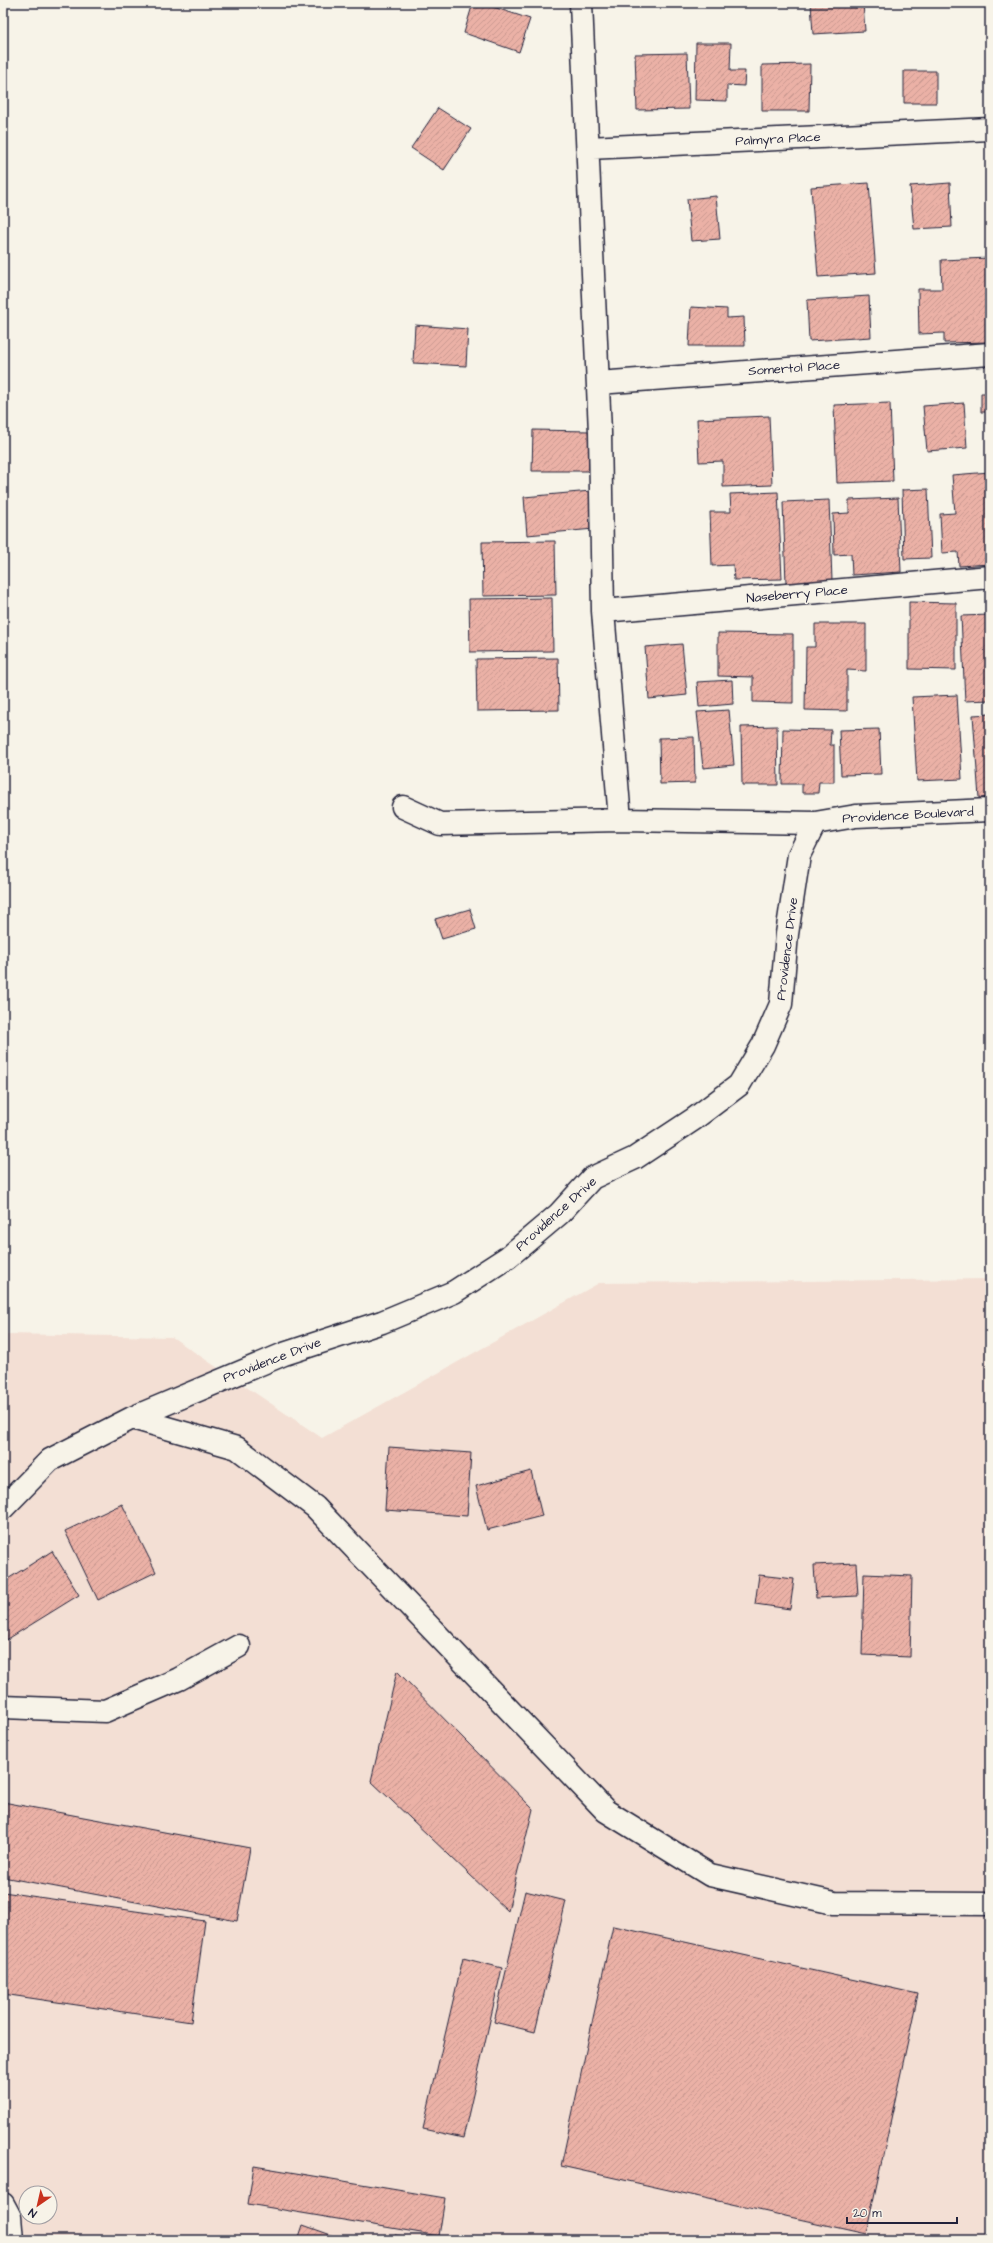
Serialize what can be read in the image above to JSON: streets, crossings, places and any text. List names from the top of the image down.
{
  "streets": {
    "street": [
      "Palmyra Place",
      "Somertol Place",
      "Naseberry Place",
      "Providence Boulevard",
      "Providence Drive"
    ]
  },
  "crossings": [
    ["Providence Boulevard", "Providence Drive"]
  ],
  "scale_bar": "20 m",
  "north": "bottom left"
}
